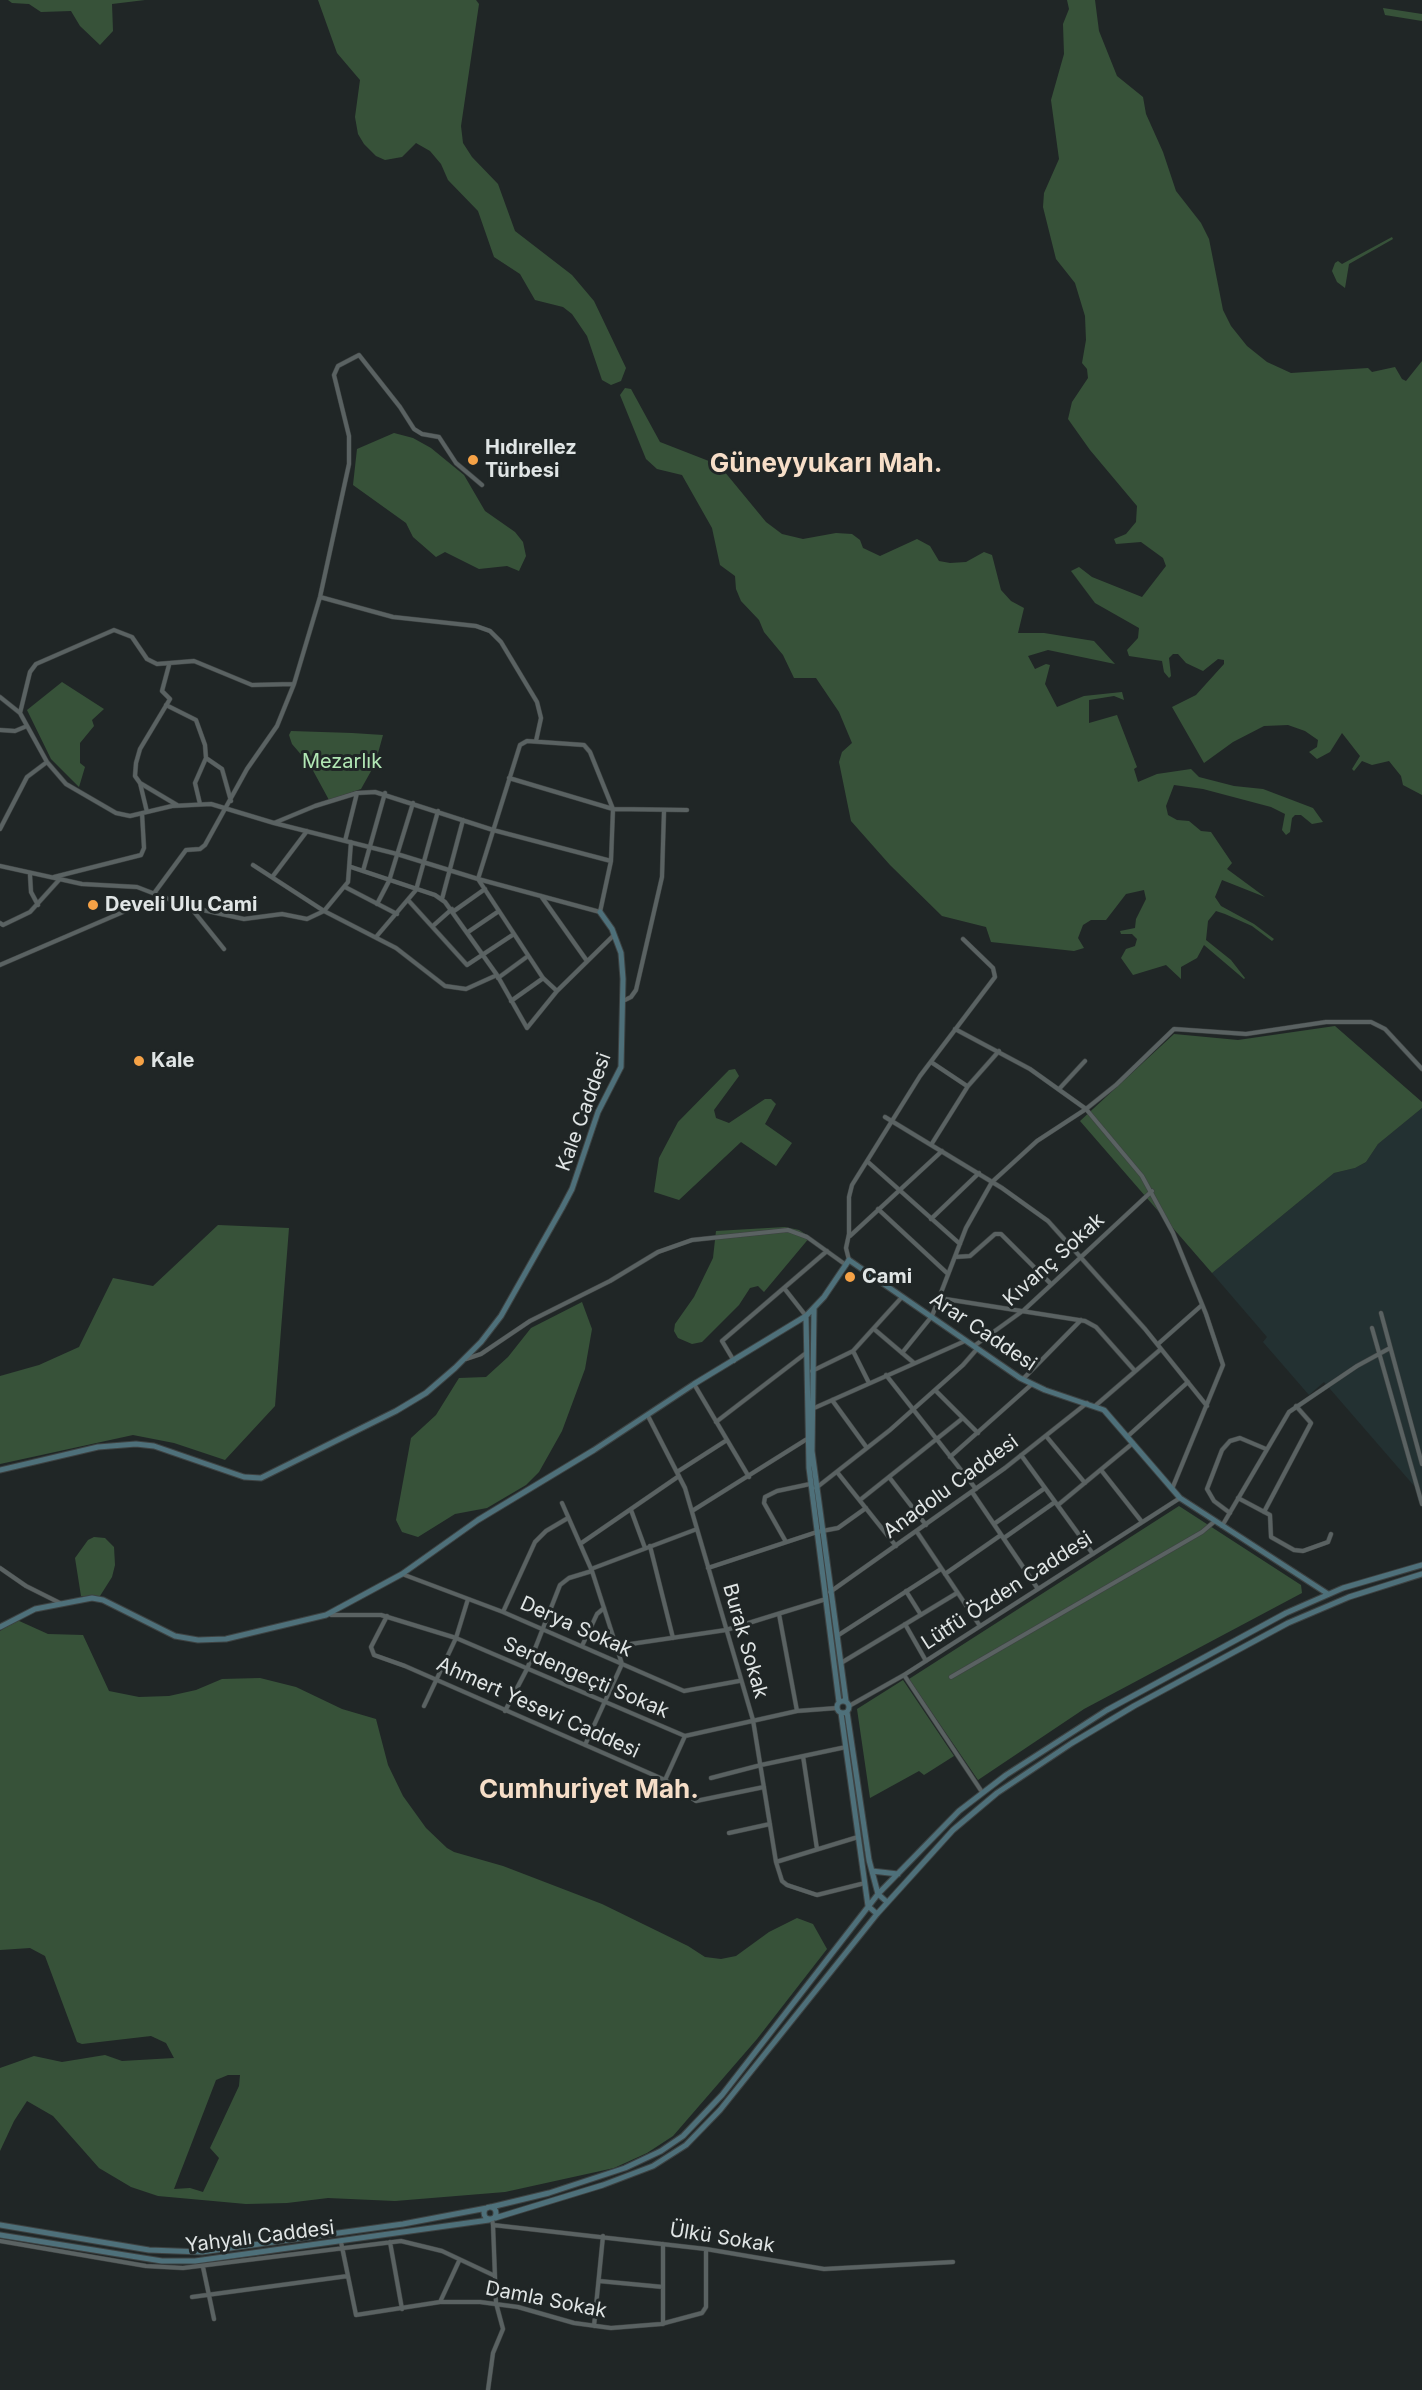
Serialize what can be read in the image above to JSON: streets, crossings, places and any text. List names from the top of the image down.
{
  "streets": {
    "street": [
      "Kale Caddesi",
      "Kıvanç Sokak",
      "Arar Caddesi",
      "Anadolu Caddesi",
      "Lütfü Özden Caddesi",
      "Derya Sokak",
      "Burak Sokak",
      "Serdengeçti Sokak",
      "Ahmert Yesevi Caddesi",
      "Yahyalı Caddesi",
      "Ülkü Sokak",
      "Damla Sokak"
    ]
  },
  "crossings": [
    ["Kıvanç Sokak", "Arar Caddesi"],
    ["Arar Caddesi", "Anadolu Caddesi"],
    ["Arar Caddesi", "Lütfü Özden Caddesi"],
    ["Arar Caddesi", "Yahyalı Caddesi"],
    ["Lütfü Özden Caddesi", "Serdengeçti Sokak"],
    ["Derya Sokak", "Burak Sokak"],
    ["Burak Sokak", "Serdengeçti Sokak"],
    ["Burak Sokak", "Ahmert Yesevi Caddesi"],
    ["Serdengeçti Sokak", "Ahmert Yesevi Caddesi"],
    ["Yahyalı Caddesi", "Ülkü Sokak"],
    ["Yahyalı Caddesi", "Damla Sokak"],
    ["Ülkü Sokak", "Damla Sokak"]
  ],
  "districts": ["Güneyyukarı Mah.", "Cumhuriyet Mah."],
  "parks": ["Mezarlık"],
  "places": [
    "Hıdırellez Türbesi",
    "Develi Ulu Cami",
    "Kale",
    "Cami"
  ]
}
